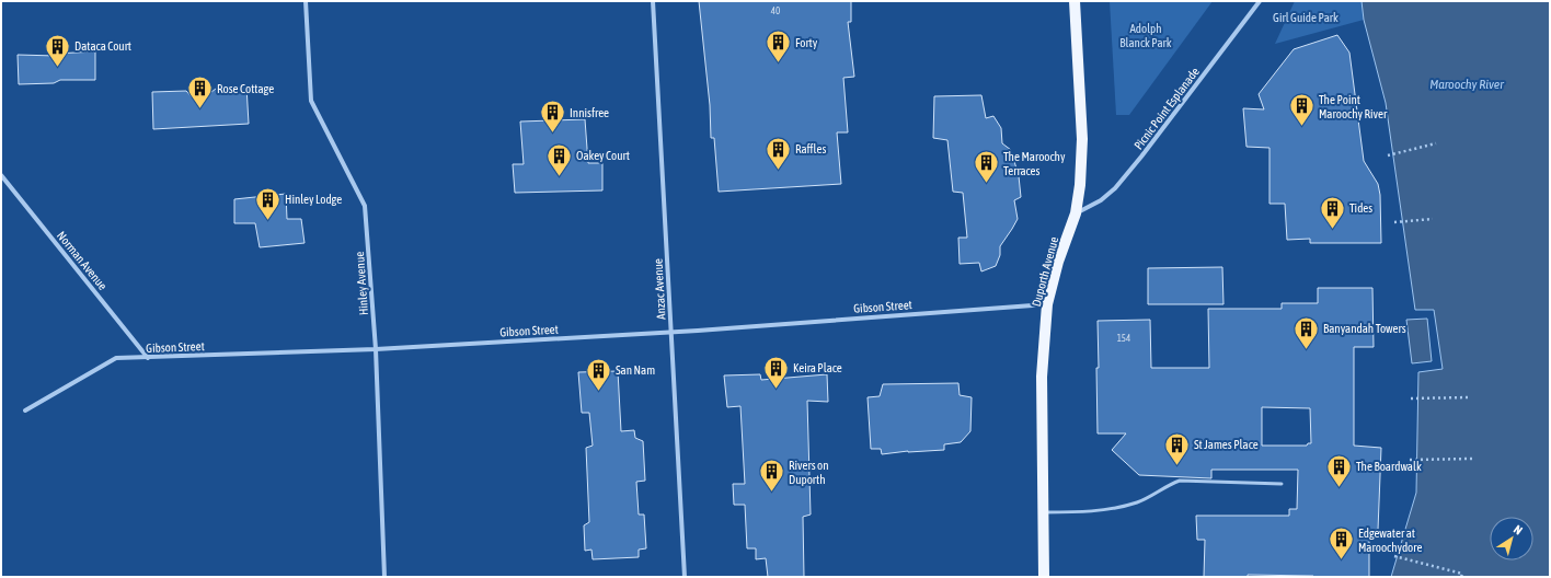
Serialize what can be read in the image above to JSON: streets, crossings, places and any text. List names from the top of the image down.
{
  "streets": {
    "main road": ["Duporth Avenue"],
    "street": [
      "Picnic Point Esplanade",
      "Norman Avenue",
      "Hinley Avenue",
      "Anzac Avenue",
      "Gibson Street"
    ]
  },
  "crossings": [
    ["Picnic Point Esplanade", "Duporth Avenue"],
    ["Norman Avenue", "Gibson Street"],
    ["Duporth Avenue", "Gibson Street"],
    ["Hinley Avenue", "Gibson Street"],
    ["Anzac Avenue", "Gibson Street"]
  ],
  "water": ["Maroochy River"],
  "parks": ["Girl Guide Park", "Adolph Blanck Park"],
  "places": {
    "building": [
      "Forty",
      "Dataca Court",
      "Rose Cottage",
      "The Point Maroochy River",
      "Innisfree",
      "Raffles",
      "Oakey Court",
      "The Maroochy Terraces",
      "Hinley Lodge",
      "Tides",
      "Banyandah Towers",
      "Keira Place",
      "San Nam",
      "St James Place",
      "The Boardwalk",
      "Rivers on Duporth",
      "Edgewater at Maroochydore"
    ]
  },
  "house_numbers": ["40", "154"],
  "north": "top right"
}
